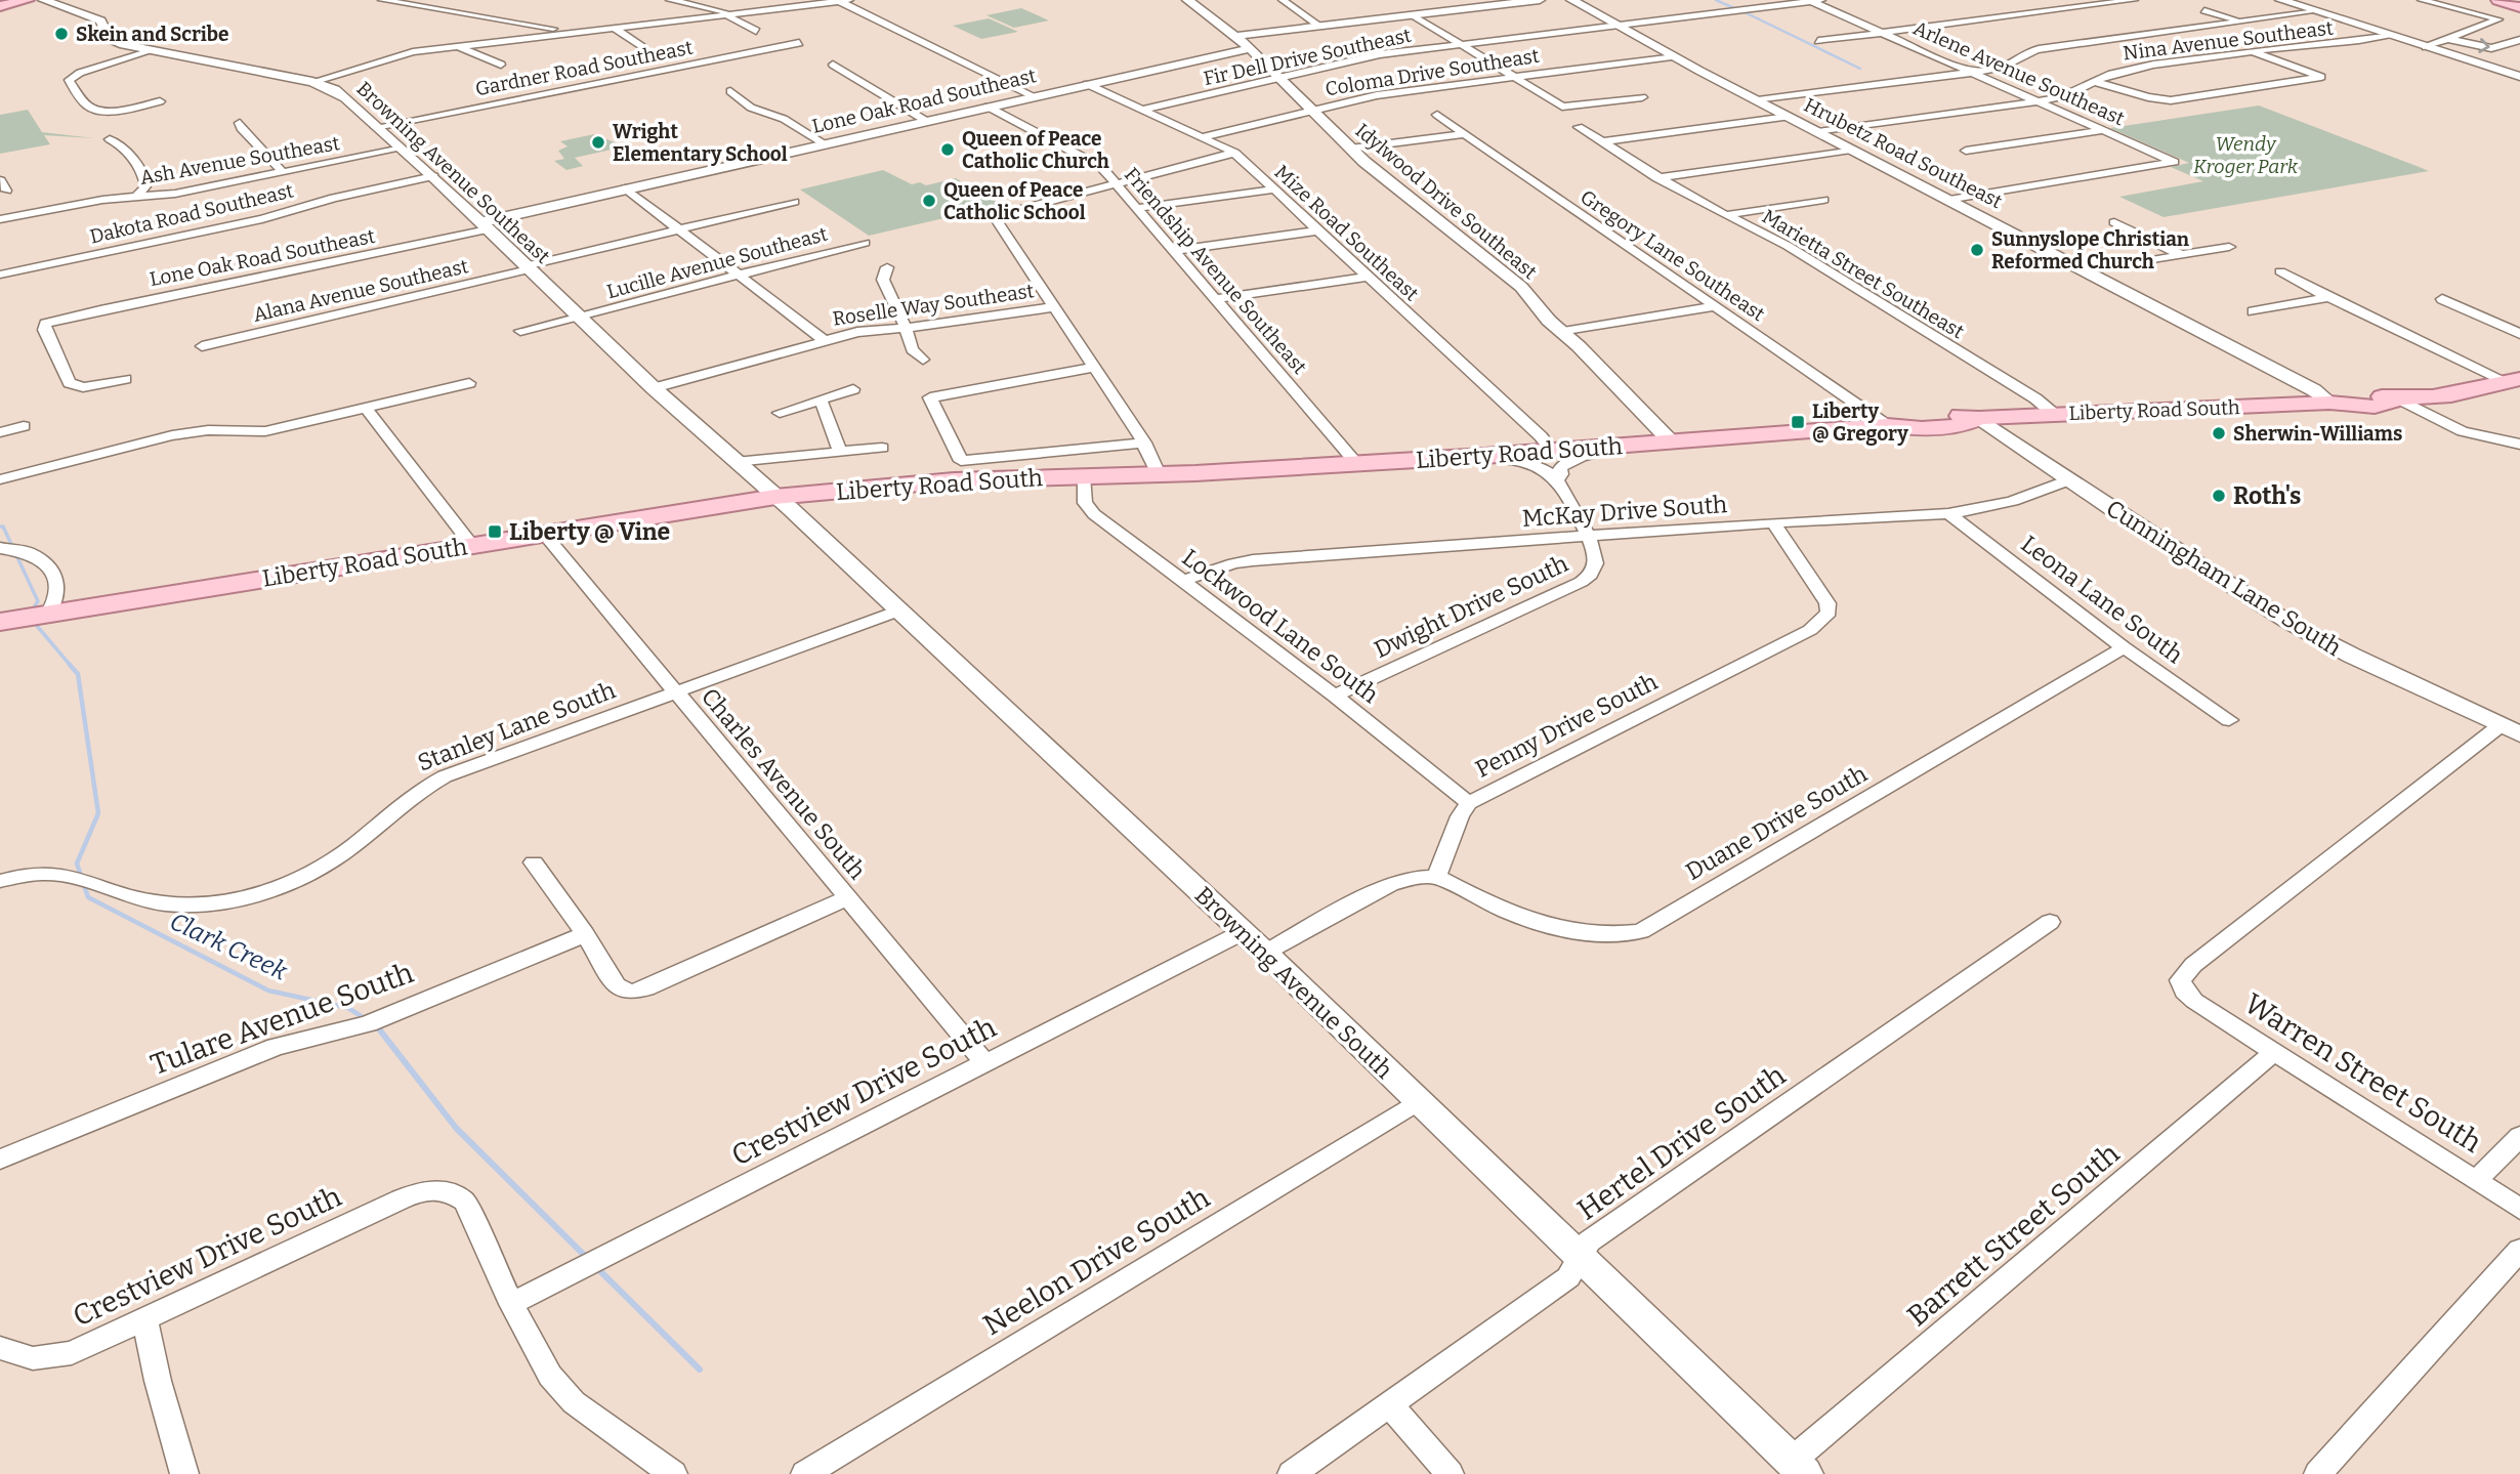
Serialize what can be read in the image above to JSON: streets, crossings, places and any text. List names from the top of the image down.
{
  "streets": {
    "main road": ["Liberty Road South"],
    "street": [
      "Nina Avenue Southeast",
      "Fir Dell Drive Southeast",
      "Gardner Road Southeast",
      "Coloma Drive Southeast",
      "Arlene Avenue Southeast",
      "Lone Oak Road Southeast",
      "Hrubetz Road Southeast",
      "Ash Avenue Southeast",
      "Browning Avenue Southeast",
      "Idylwood Drive Southeast",
      "Dakota Road Southeast",
      "Mize Road Southeast",
      "Gregory Lane Southeast",
      "Lucille Avenue Southeast",
      "Friendship Avenue Southeast",
      "Marietta Street Southeast",
      "Alana Avenue Southeast",
      "Roselle Way Southeast",
      "McKay Drive South",
      "Cunningham Lane South",
      "Leona Lane South",
      "Dwight Drive South",
      "Lockwood Lane South",
      "Penny Drive South",
      "Stanley Lane South",
      "Charles Avenue South",
      "Duane Drive South",
      "Browning Avenue South",
      "Tulare Avenue South",
      "Warren Street South",
      "Crestview Drive South",
      "Hertel Drive South",
      "Barrett Street South",
      "Neelon Drive South"
    ]
  },
  "crossings": [
    ["Nina Avenue Southeast", "Arlene Avenue Southeast"],
    ["Nina Avenue Southeast", "Hrubetz Road Southeast"],
    ["Fir Dell Drive Southeast", "Arlene Avenue Southeast"],
    ["Fir Dell Drive Southeast", "Hrubetz Road Southeast"],
    ["Fir Dell Drive Southeast", "Idylwood Drive Southeast"],
    ["Fir Dell Drive Southeast", "Mize Road Southeast"],
    ["Gardner Road Southeast", "Browning Avenue Southeast"],
    ["Coloma Drive Southeast", "Hrubetz Road Southeast"],
    ["Coloma Drive Southeast", "Idylwood Drive Southeast"],
    ["Coloma Drive Southeast", "Mize Road Southeast"],
    ["Arlene Avenue Southeast", "Hrubetz Road Southeast"],
    ["Lone Oak Road Southeast", "Browning Avenue Southeast"],
    ["Lone Oak Road Southeast", "Idylwood Drive Southeast"],
    ["Lone Oak Road Southeast", "Mize Road Southeast"],
    ["Lone Oak Road Southeast", "Friendship Avenue Southeast"],
    ["Hrubetz Road Southeast", "Liberty Road South"],
    ["Ash Avenue Southeast", "Browning Avenue Southeast"],
    ["Browning Avenue Southeast", "Dakota Road Southeast"],
    ["Browning Avenue Southeast", "Lucille Avenue Southeast"],
    ["Browning Avenue Southeast", "Alana Avenue Southeast"],
    ["Browning Avenue Southeast", "Roselle Way Southeast"],
    ["Browning Avenue Southeast", "Liberty Road South"],
    ["Browning Avenue Southeast", "Browning Avenue South"],
    ["Idylwood Drive Southeast", "Liberty Road South"],
    ["Mize Road Southeast", "Liberty Road South"],
    ["Gregory Lane Southeast", "Liberty Road South"],
    ["Friendship Avenue Southeast", "Liberty Road South"],
    ["Marietta Street Southeast", "Liberty Road South"],
    ["Liberty Road South", "Cunningham Lane South"],
    ["Liberty Road South", "Lockwood Lane South"],
    ["Liberty Road South", "Charles Avenue South"],
    ["Liberty Road South", "Browning Avenue South"],
    ["McKay Drive South", "Cunningham Lane South"],
    ["McKay Drive South", "Leona Lane South"],
    ["McKay Drive South", "Dwight Drive South"],
    ["McKay Drive South", "Lockwood Lane South"],
    ["McKay Drive South", "Penny Drive South"],
    ["Cunningham Lane South", "Warren Street South"],
    ["Leona Lane South", "Duane Drive South"],
    ["Dwight Drive South", "Lockwood Lane South"],
    ["Lockwood Lane South", "Penny Drive South"],
    ["Penny Drive South", "Duane Drive South"],
    ["Stanley Lane South", "Charles Avenue South"],
    ["Stanley Lane South", "Browning Avenue South"],
    ["Charles Avenue South", "Crestview Drive South"],
    ["Browning Avenue South", "Crestview Drive South"],
    ["Browning Avenue South", "Hertel Drive South"],
    ["Browning Avenue South", "Barrett Street South"],
    ["Browning Avenue South", "Neelon Drive South"],
    ["Warren Street South", "Barrett Street South"]
  ],
  "water": ["Clark Creek"],
  "parks": ["Wendy Kroger Park"],
  "places": {
    "other": [
      "Skein and Scribe",
      "Wright Elementary School",
      "Queen of Peace Catholic Church",
      "Queen of Peace Catholic School",
      "Sunnyslope Christian Reformed Church",
      "Sherwin-Williams",
      "Roth's"
    ],
    "transit": ["Liberty @ Gregory", "Liberty @ Vine"]
  }
}
